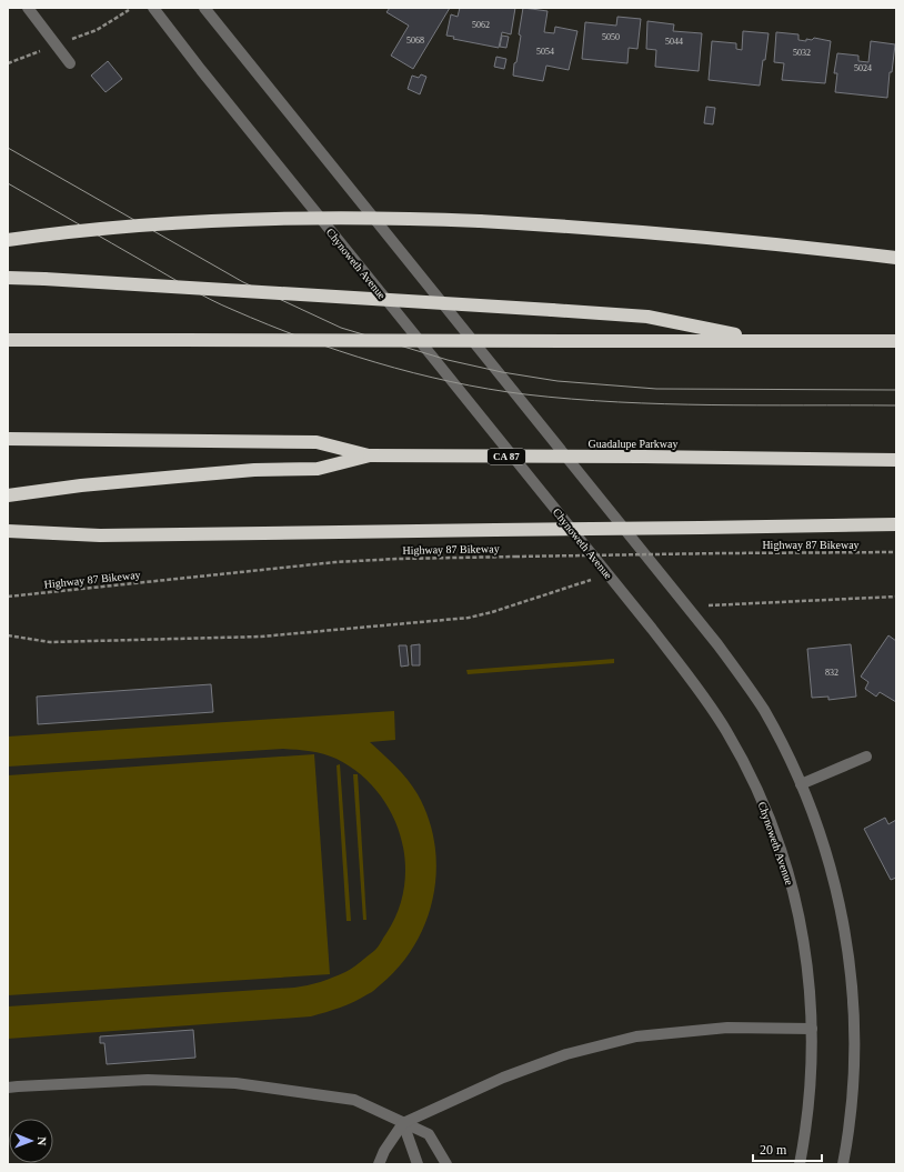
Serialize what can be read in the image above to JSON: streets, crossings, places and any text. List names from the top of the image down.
{
  "streets": {
    "highway": ["Guadalupe Parkway", "CA 87"],
    "street": ["Chynoweth Avenue"],
    "path": ["Highway 87 Bikeway"]
  },
  "house_numbers": [
    "5062",
    "5050",
    "5068",
    "5044",
    "5054",
    "5032",
    "5024",
    "832"
  ],
  "scale_bar": "20 m",
  "north": "right"
}
